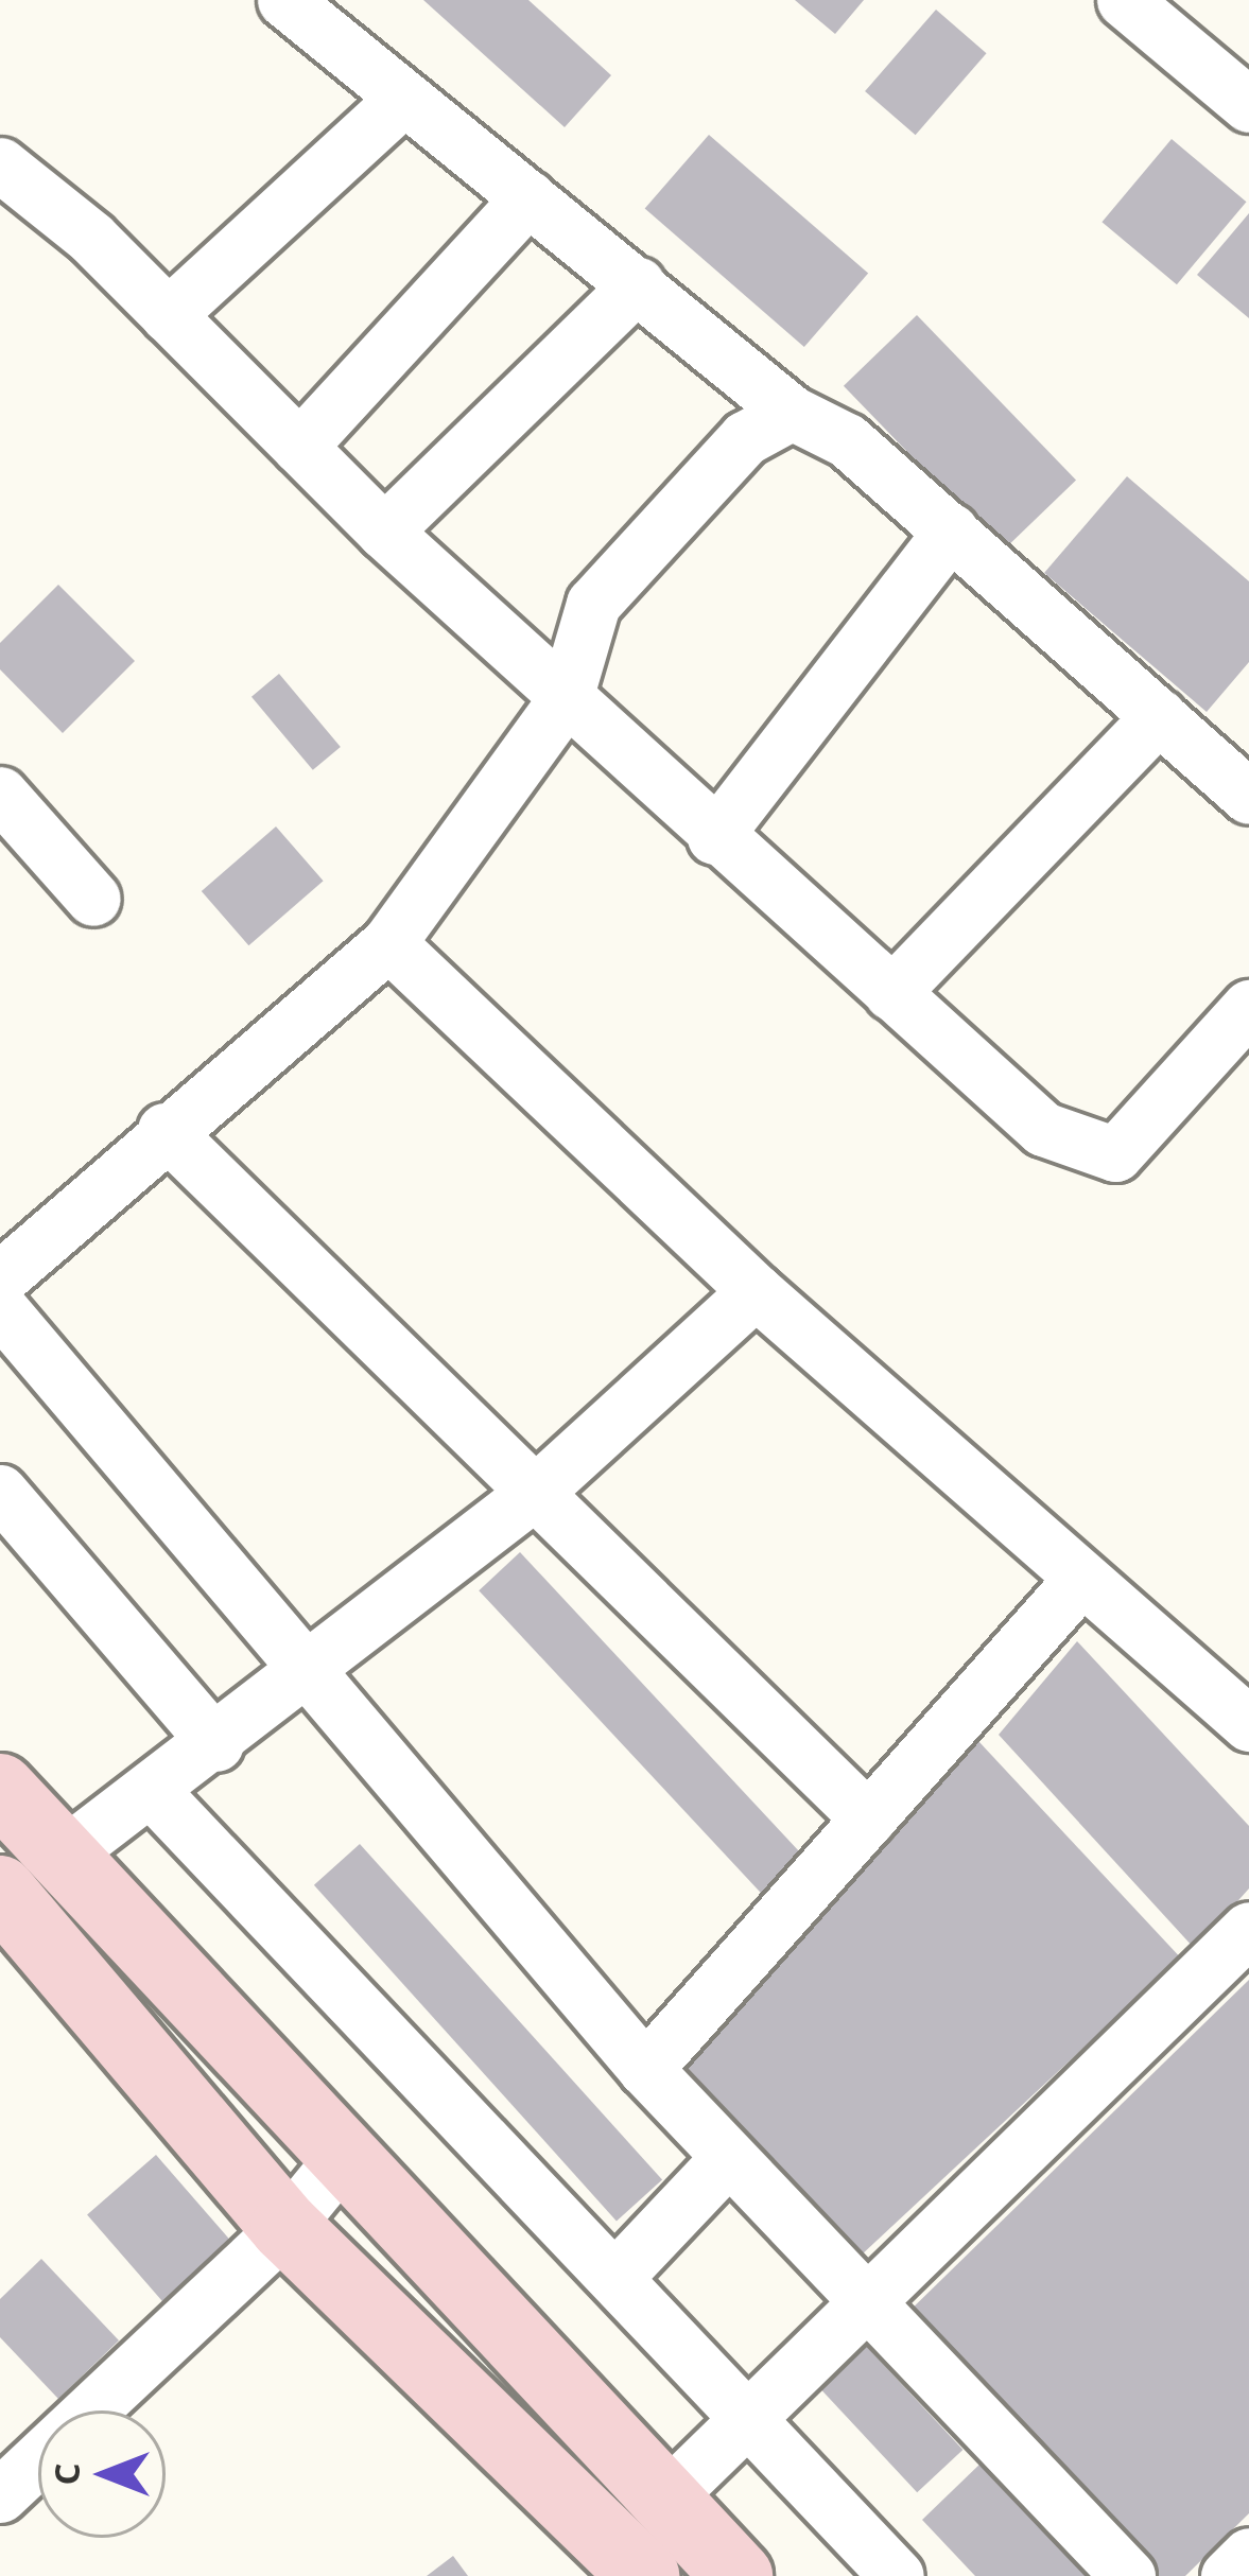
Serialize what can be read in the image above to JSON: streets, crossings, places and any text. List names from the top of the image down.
{
  "north": "left"
}
